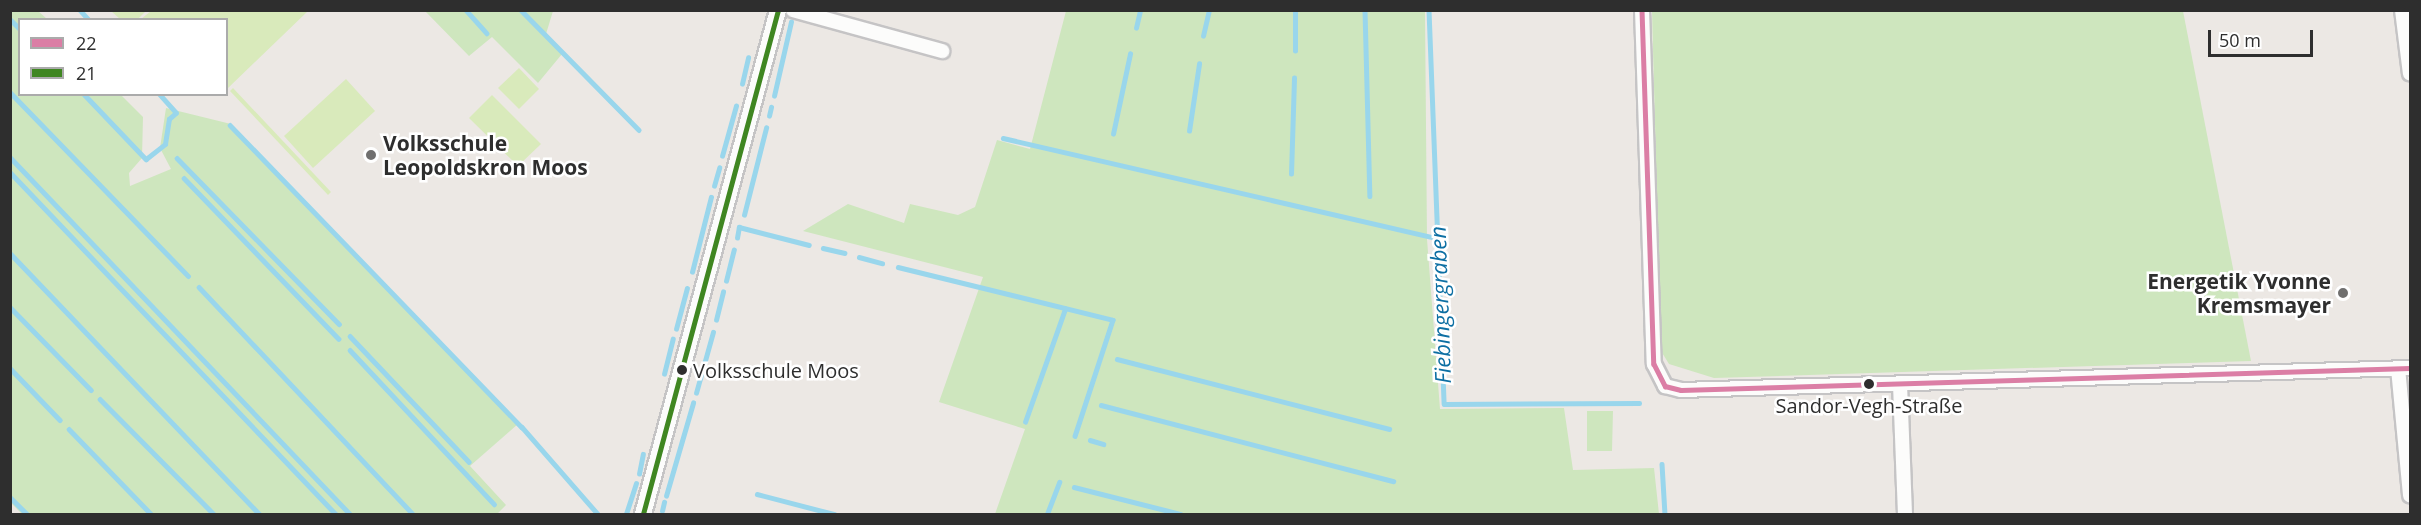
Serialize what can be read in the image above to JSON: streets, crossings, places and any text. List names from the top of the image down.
{
  "water": ["Fiebingergraben"],
  "places": [
    "Volksschule Leopoldskron Moos",
    "Energetik Yvonne Kremsmayer",
    "Volksschule Moos",
    "Sandor-Vegh-Straße"
  ],
  "lines": ["transit line 22", "transit line 21"],
  "legend": ["22", "21"],
  "scale_bar": "50 m"
}
